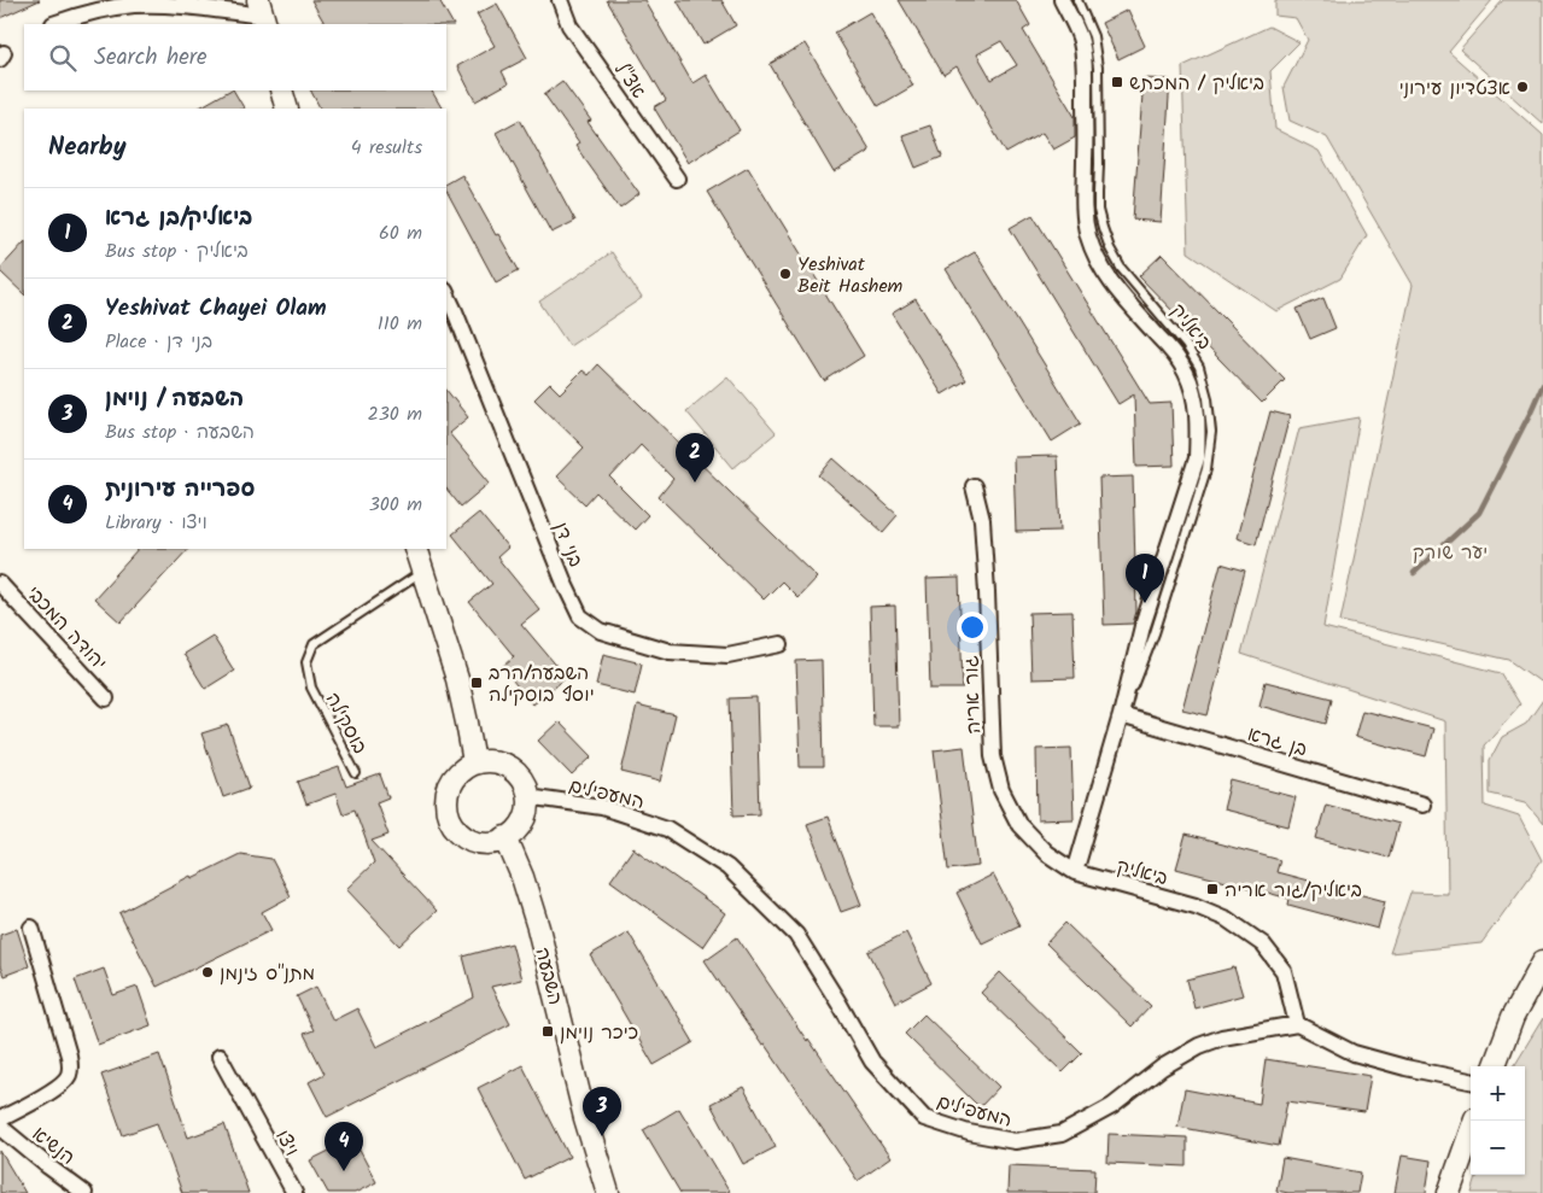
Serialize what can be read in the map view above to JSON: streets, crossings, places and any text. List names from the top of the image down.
{
  "streets": {
    "main road": ["השבעה"],
    "street": [
      "אצ\"ל",
      "ביאליק",
      "בני דן",
      "יהודה המכבי",
      "גור אריה",
      "בן גרא",
      "המעפילים",
      "ויצו",
      "הנשיא"
    ],
    "lane": ["בוסקילה"]
  },
  "crossings": [
    ["ביאליק", "גור אריה"],
    ["ביאליק", "בן גרא"],
    ["ביאליק", "המעפילים"],
    ["המעפילים", "השבעה"]
  ],
  "parks": ["יער שורק"],
  "places": {
    "transit": [
      "ביאליק / המכתש",
      "השבעה/הרב יוסף בוסקילה",
      "ביאליק/גור אריה",
      "כיכר נוימן"
    ],
    "other": ["אצטדיון עירוני", "Yeshivat Beit Hashem", "מתנ\"ס זינמן"]
  },
  "page": {
    "search": "Search here",
    "heading": ["Nearby", "4 results"],
    "list": [
      {
        "mark": "1",
        "name": "ביאליק/בן גרא",
        "note": "Bus stop · ביאליק",
        "value": "60 m"
      },
      {
        "mark": "2",
        "name": "Yeshivat Chayei Olam",
        "note": "Place · בני דן",
        "value": "110 m"
      },
      {
        "mark": "3",
        "name": "השבעה / נוימן",
        "note": "Bus stop · השבעה",
        "value": "230 m"
      },
      {
        "mark": "4",
        "name": "ספרייה עירונית",
        "note": "Library · ויצו",
        "value": "300 m"
      }
    ],
    "pins": [
      "2",
      "1",
      "3",
      "4"
    ],
    "map_buttons": ["+", "−"]
  }
}
